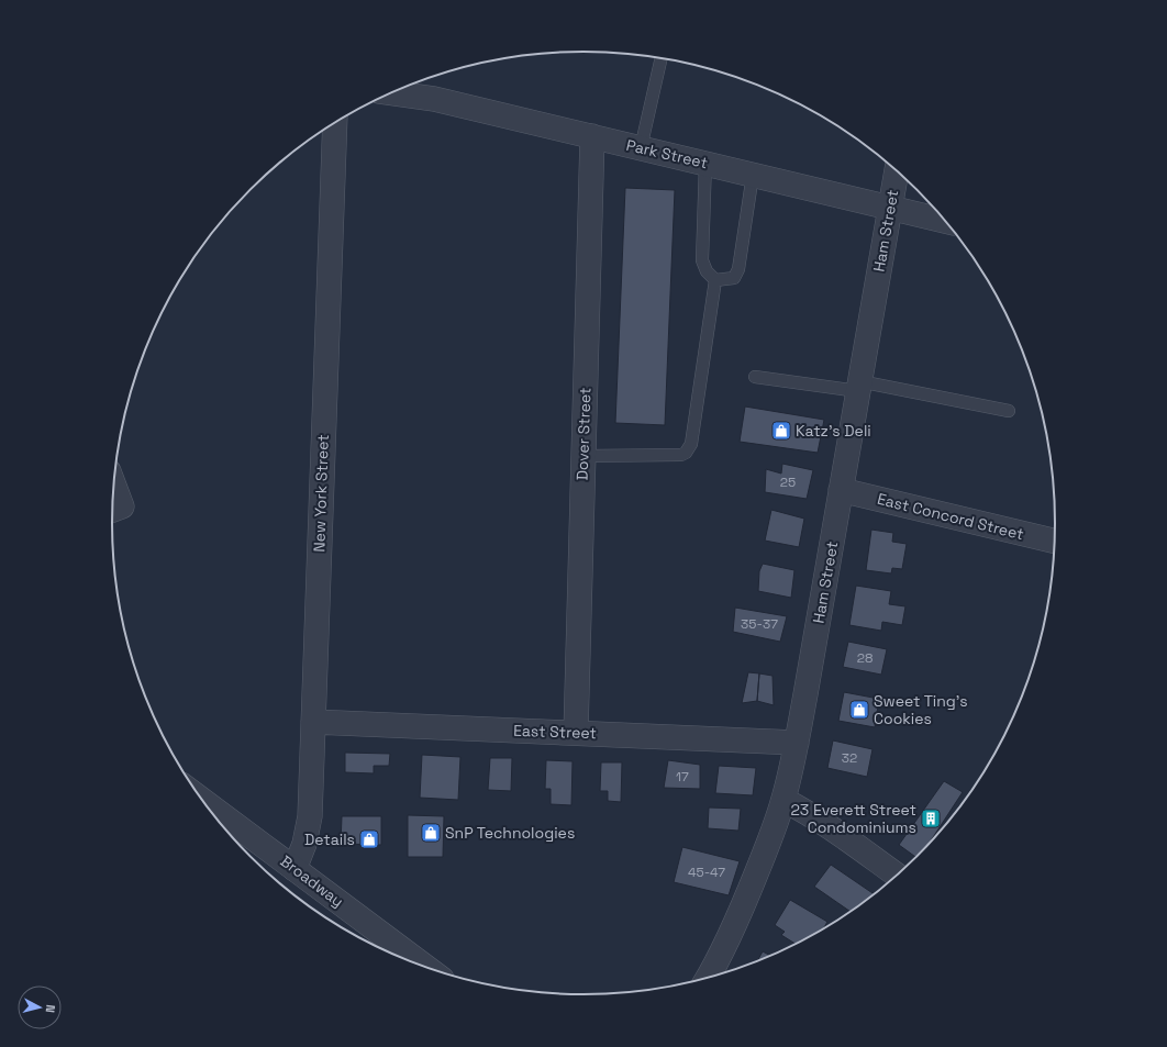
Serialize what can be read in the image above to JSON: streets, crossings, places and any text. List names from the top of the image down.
{
  "streets": {
    "street": [
      "Park Street",
      "Ham Street",
      "Dover Street",
      "New York Street",
      "East Concord Street",
      "East Street",
      "Broadway"
    ]
  },
  "crossings": [
    ["Park Street", "Ham Street"],
    ["Park Street", "Dover Street"],
    ["Ham Street", "East Concord Street"],
    ["Ham Street", "East Street"],
    ["Dover Street", "East Street"],
    ["New York Street", "East Street"],
    ["New York Street", "Broadway"]
  ],
  "places": {
    "shop": [
      "Katz's Deli",
      "Sweet Ting's Cookies",
      "SnP Technologies",
      "Details"
    ],
    "building": ["23 Everett Street Condominiums"]
  },
  "house_numbers": [
    "25",
    "35-37",
    "28",
    "32",
    "17",
    "45-47"
  ],
  "north": "right"
}
